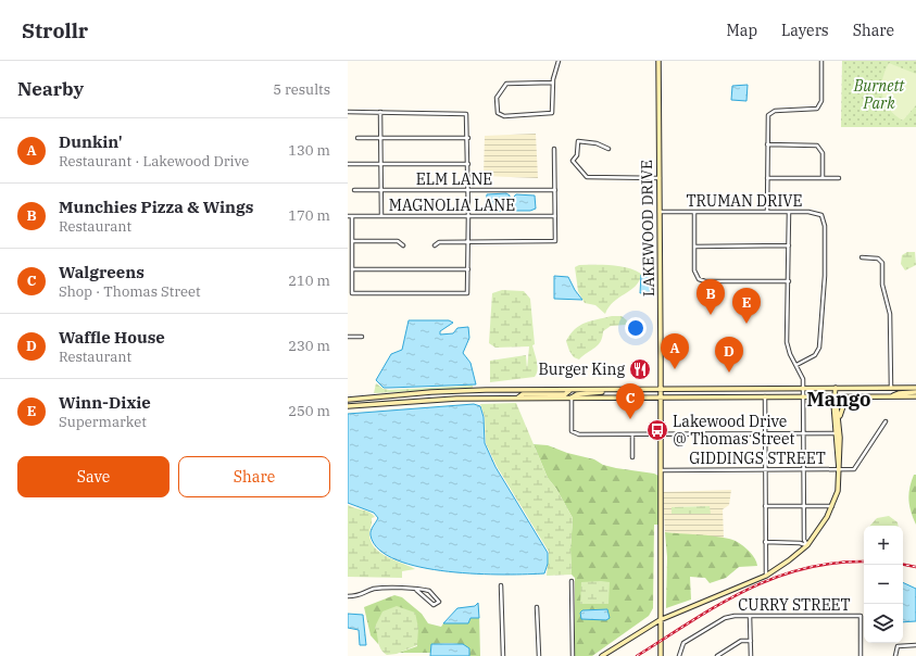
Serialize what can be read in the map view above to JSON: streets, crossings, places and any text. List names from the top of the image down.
{
  "streets": {
    "main road": ["LAKEWOOD DRIVE"],
    "street": [
      "ELM LANE",
      "TRUMAN DRIVE",
      "MAGNOLIA LANE",
      "GIDDINGS STREET",
      "CURRY STREET"
    ]
  },
  "crossings": [
    ["TRUMAN DRIVE", "LAKEWOOD DRIVE"],
    ["LAKEWOOD DRIVE", "GIDDINGS STREET"]
  ],
  "districts": ["Mango"],
  "parks": ["Burnett Park"],
  "places": {
    "restaurant": ["Burger King"],
    "bus stop": ["Lakewood Drive @ Thomas Street"]
  },
  "page": {
    "header": "Strollr",
    "nav": ["Map", "Layers", "Share"],
    "heading": ["Nearby", "5 results"],
    "list": [
      {
        "mark": "A",
        "name": "Dunkin'",
        "note": "Restaurant · Lakewood Drive",
        "value": "130 m"
      },
      {
        "mark": "B",
        "name": "Munchies Pizza & Wings",
        "note": "Restaurant",
        "value": "170 m"
      },
      {
        "mark": "C",
        "name": "Walgreens",
        "note": "Shop · Thomas Street",
        "value": "210 m"
      },
      {
        "mark": "D",
        "name": "Waffle House",
        "note": "Restaurant",
        "value": "230 m"
      },
      {
        "mark": "E",
        "name": "Winn-Dixie",
        "note": "Supermarket",
        "value": "250 m"
      }
    ],
    "pins": [
      "B",
      "E",
      "A",
      "D",
      "C"
    ],
    "buttons": ["Save", "Share"],
    "map_buttons": ["+", "−"]
  }
}
